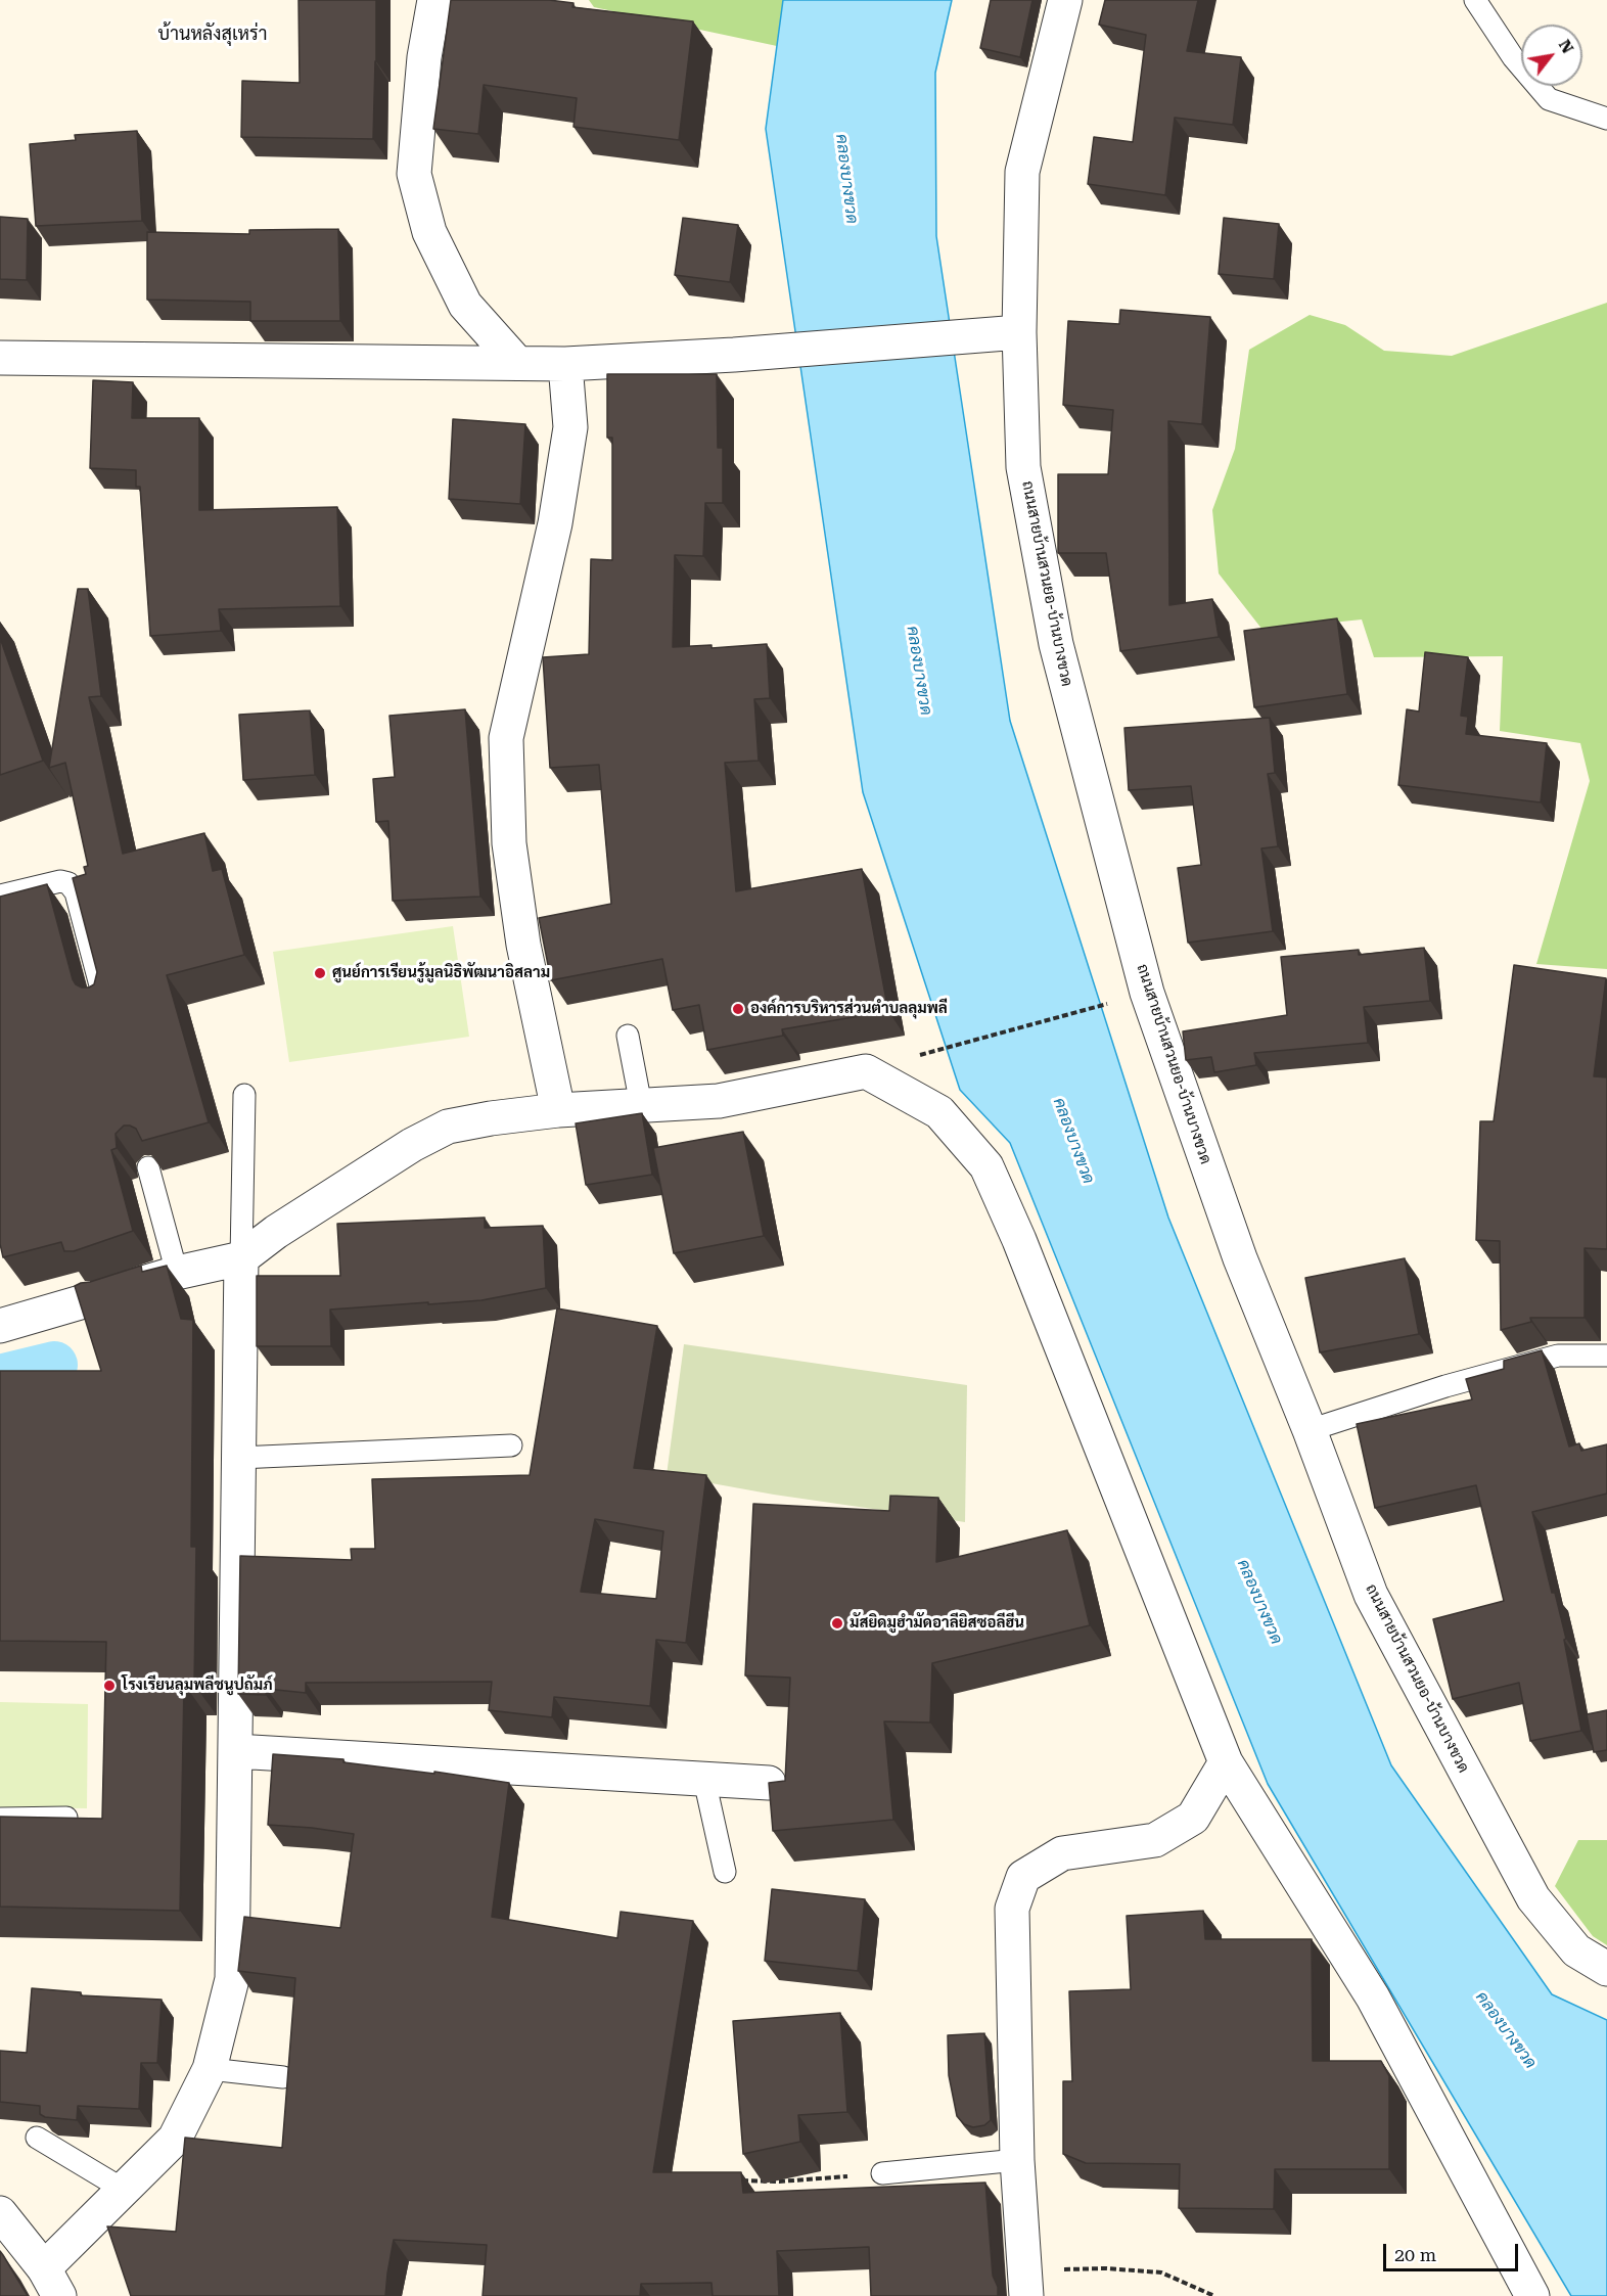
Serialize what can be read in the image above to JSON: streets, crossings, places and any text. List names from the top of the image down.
{
  "streets": {
    "street": ["ถนนสายบ้านสวนยอ-บ้านบางขวด"]
  },
  "districts": ["บ้านหลังสุเหร่า"],
  "water": ["คลองบางขวด"],
  "places": [
    "ศูนย์การเรียนรู้มูลนิธิพัฒนาอิสลาม",
    "องค์การบริหารส่วนตำบลลุมพลี",
    "มัสยิดมูฮำมัดอาลียิสซอลีฮีน",
    "โรงเรียนลุมพลีชนูปถัมภ์"
  ],
  "scale_bar": "20 m",
  "north": "top right"
}
